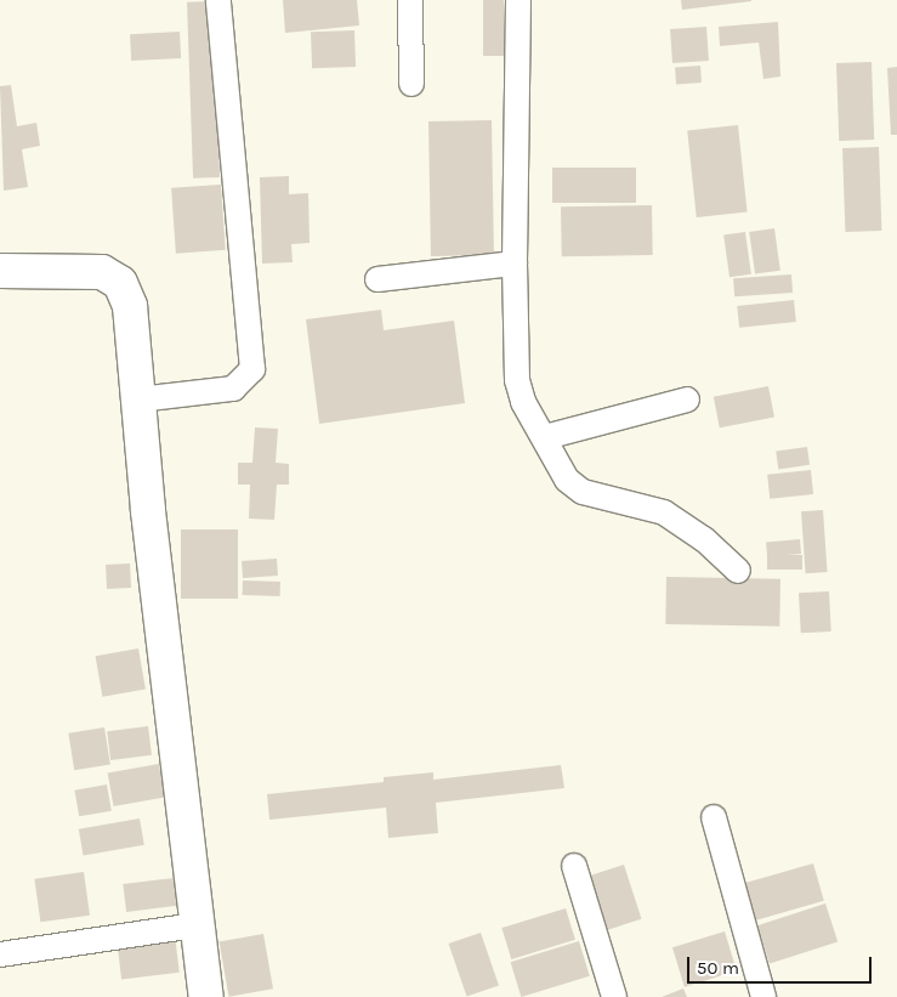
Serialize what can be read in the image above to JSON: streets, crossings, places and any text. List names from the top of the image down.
{
  "scale_bar": "50 m"
}
